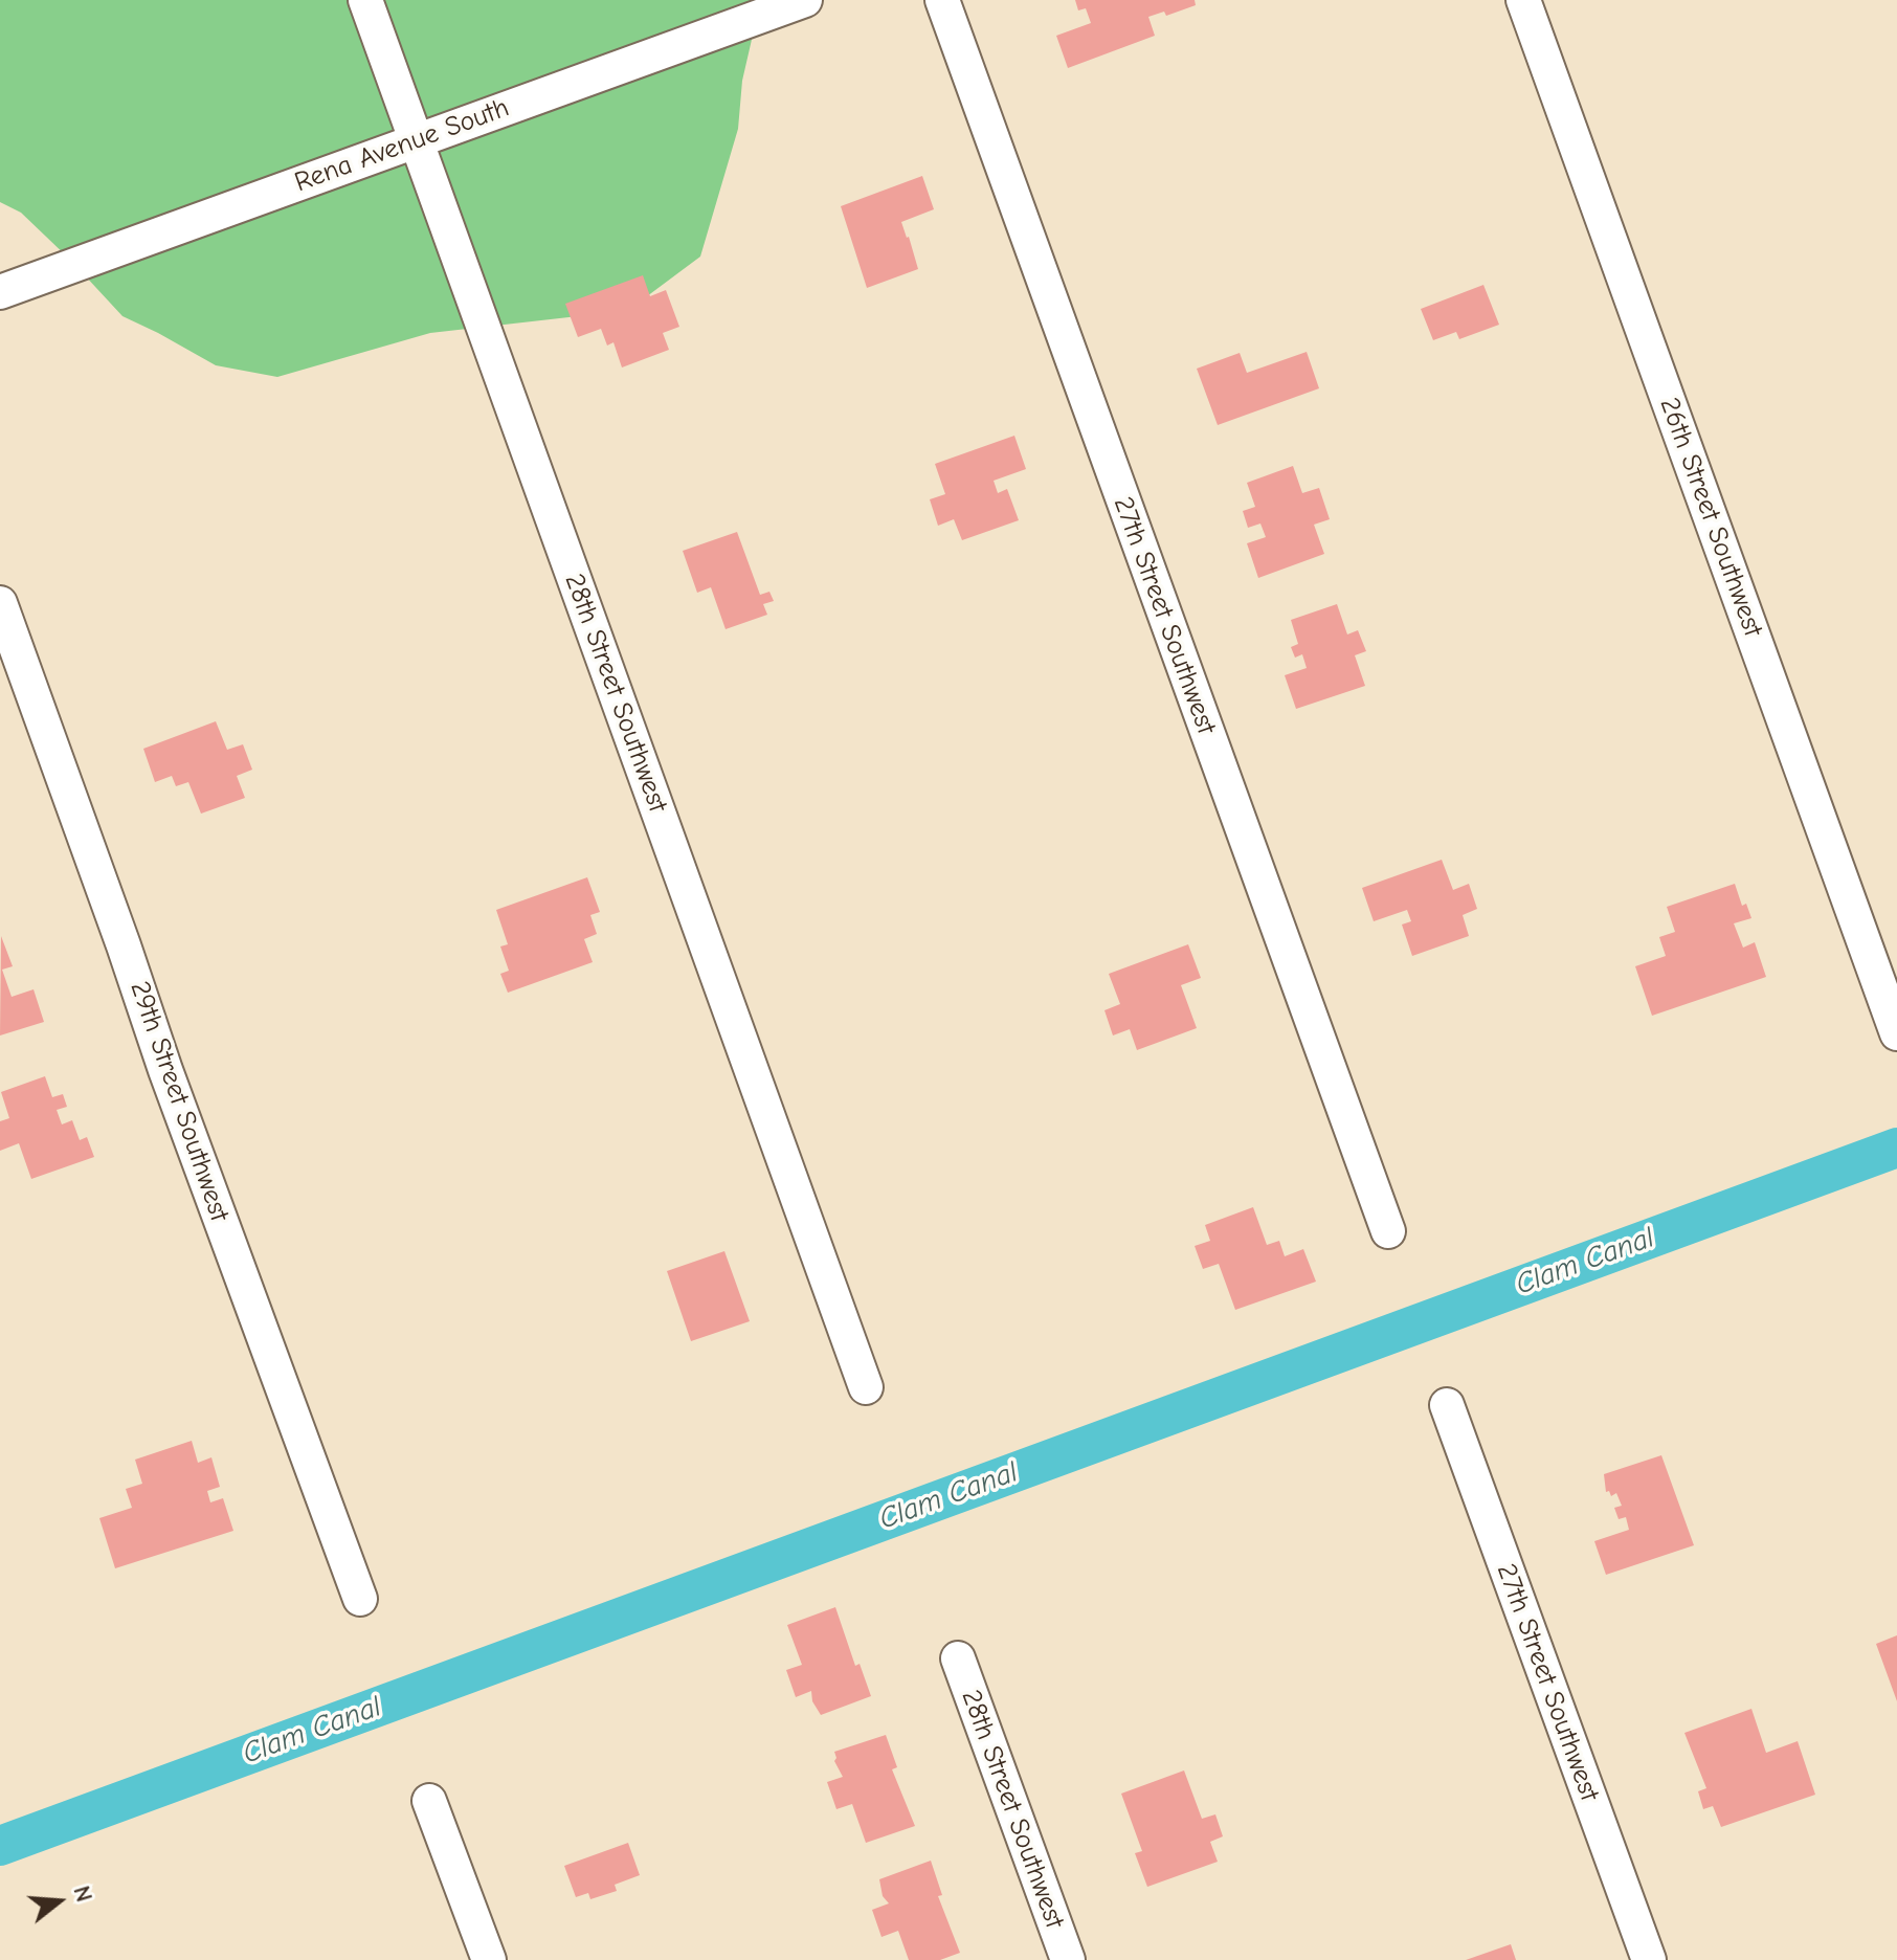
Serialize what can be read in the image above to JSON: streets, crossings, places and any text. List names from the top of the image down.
{
  "streets": {
    "street": [
      "Rena Avenue South",
      "26th Street Southwest",
      "27th Street Southwest",
      "28th Street Southwest",
      "29th Street Southwest"
    ]
  },
  "crossings": [
    ["Rena Avenue South", "28th Street Southwest"]
  ],
  "water": ["Clam Canal"],
  "north": "right"
}
